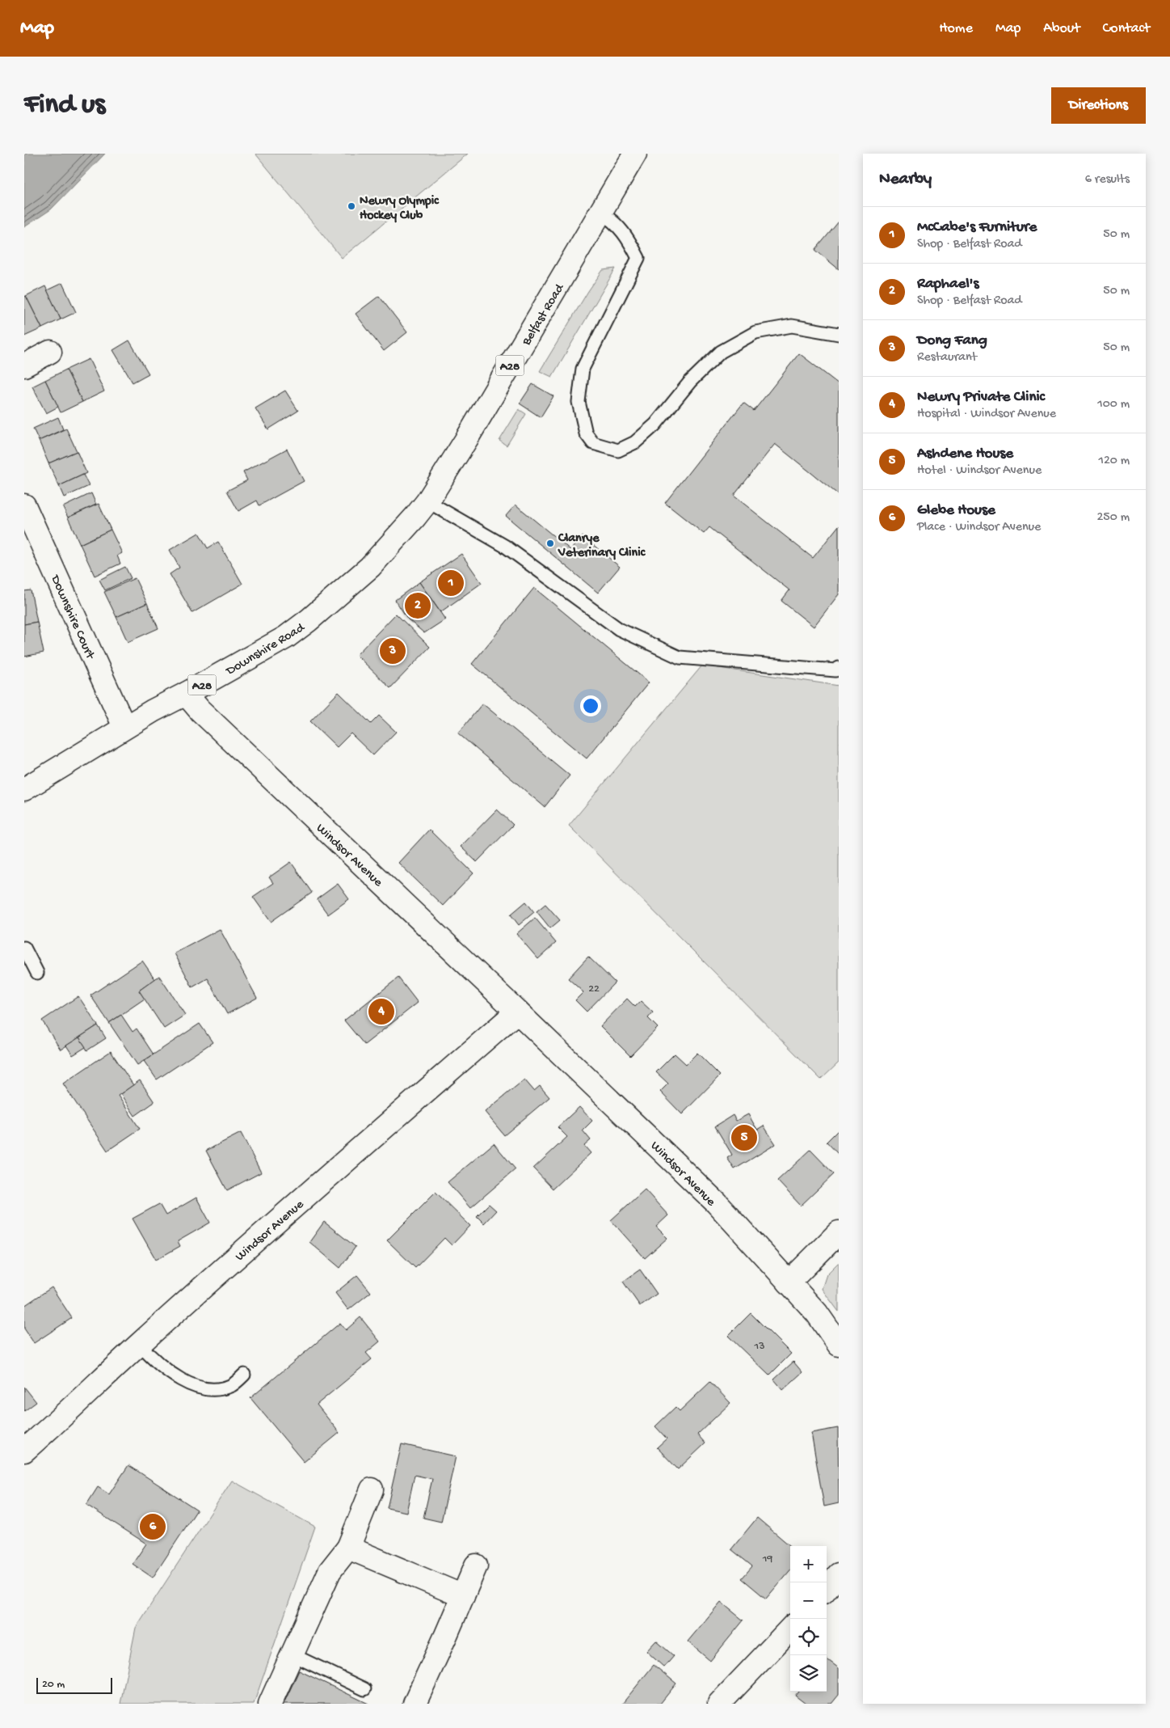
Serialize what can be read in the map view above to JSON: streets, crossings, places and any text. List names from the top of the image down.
{
  "streets": {
    "main road": [
      "Belfast Road",
      "A28",
      "Downshire Court",
      "Downshire Road",
      "Windsor Avenue"
    ]
  },
  "crossings": [
    ["Belfast Road", "Downshire Road"],
    ["Downshire Court", "Downshire Road"],
    ["Downshire Road", "Windsor Avenue"]
  ],
  "places": ["Newry Olympic Hockey Club", "Clanrye Veterinary Clinic"],
  "house_numbers": ["22", "13", "19"],
  "scale_bar": "20 m",
  "page": {
    "header": "Map",
    "nav": [
      "Home",
      "Map",
      "About",
      "Contact"
    ],
    "buttons": "Directions",
    "title": "Find us",
    "heading": ["Nearby", "6 results"],
    "list": [
      {
        "mark": "1",
        "name": "McCabe's Furniture",
        "note": "Shop · Belfast Road",
        "value": "50 m"
      },
      {
        "mark": "2",
        "name": "Raphael's",
        "note": "Shop · Belfast Road",
        "value": "50 m"
      },
      {
        "mark": "3",
        "name": "Dong Fang",
        "note": "Restaurant",
        "value": "50 m"
      },
      {
        "mark": "4",
        "name": "Newry Private Clinic",
        "note": "Hospital · Windsor Avenue",
        "value": "100 m"
      },
      {
        "mark": "5",
        "name": "Ashdene House",
        "note": "Hotel · Windsor Avenue",
        "value": "120 m"
      },
      {
        "mark": "6",
        "name": "Glebe House",
        "note": "Place · Windsor Avenue",
        "value": "250 m"
      }
    ],
    "pins": [
      "1",
      "2",
      "3",
      "4",
      "5",
      "6"
    ],
    "map_buttons": ["+", "−"],
    "scale": "20 m"
  }
}
